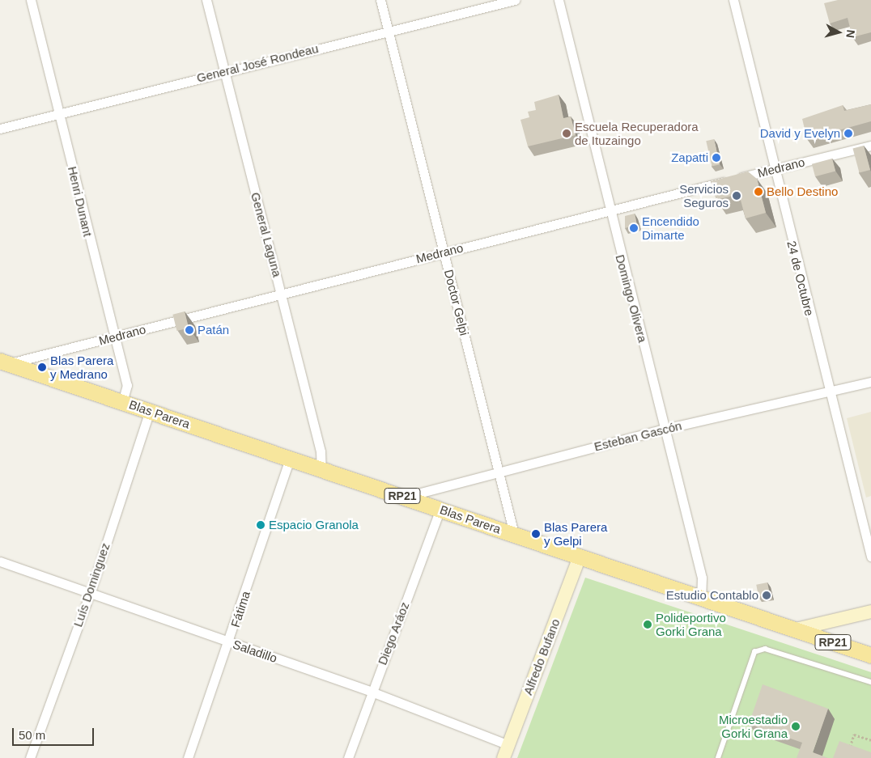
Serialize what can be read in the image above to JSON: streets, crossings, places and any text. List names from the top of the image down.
{
  "streets": {
    "main road": ["Blas Parera", "RP21"],
    "street": [
      "General José Rondeau",
      "Medrano",
      "Henri Dunant",
      "General Laguna",
      "24 de Octubre",
      "Domingo Olivera",
      "Doctor Gelpi",
      "Esteban Gascón",
      "Luís Dominguez",
      "Fátima",
      "Diego Aráoz",
      "Saladillo",
      "Alfredo Bufano"
    ]
  },
  "crossings": [
    ["General José Rondeau", "Henri Dunant"],
    ["General José Rondeau", "General Laguna"],
    ["General José Rondeau", "Doctor Gelpi"],
    ["Medrano", "Henri Dunant"],
    ["Medrano", "General Laguna"],
    ["Medrano", "24 de Octubre"],
    ["Medrano", "Domingo Olivera"],
    ["Medrano", "Doctor Gelpi"],
    ["Medrano", "Blas Parera"],
    ["Henri Dunant", "Blas Parera"],
    ["General Laguna", "Blas Parera"],
    ["24 de Octubre", "Esteban Gascón"],
    ["Domingo Olivera", "Blas Parera"],
    ["Domingo Olivera", "Esteban Gascón"],
    ["Doctor Gelpi", "Blas Parera"],
    ["Doctor Gelpi", "Esteban Gascón"],
    ["Blas Parera", "Esteban Gascón"],
    ["Blas Parera", "Luís Dominguez"],
    ["Blas Parera", "Fátima"],
    ["Blas Parera", "Diego Aráoz"],
    ["Blas Parera", "Alfredo Bufano"],
    ["Luís Dominguez", "Saladillo"],
    ["Fátima", "Saladillo"],
    ["Diego Aráoz", "Saladillo"],
    ["Saladillo", "Alfredo Bufano"]
  ],
  "places": [
    "Escuela Recuperadora de Ituzaingo",
    "David y Evelyn",
    "Zapatti",
    "Bello Destino",
    "Servicios Seguros",
    "Encendido Dimarte",
    "Patán",
    "Blas Parera y Medrano",
    "Espacio Granola",
    "Blas Parera y Gelpi",
    "Estudio Contablo",
    "Polideportivo Gorki Grana",
    "Microestadio Gorki Grana"
  ],
  "scale_bar": "50 m",
  "north": "right"
}
